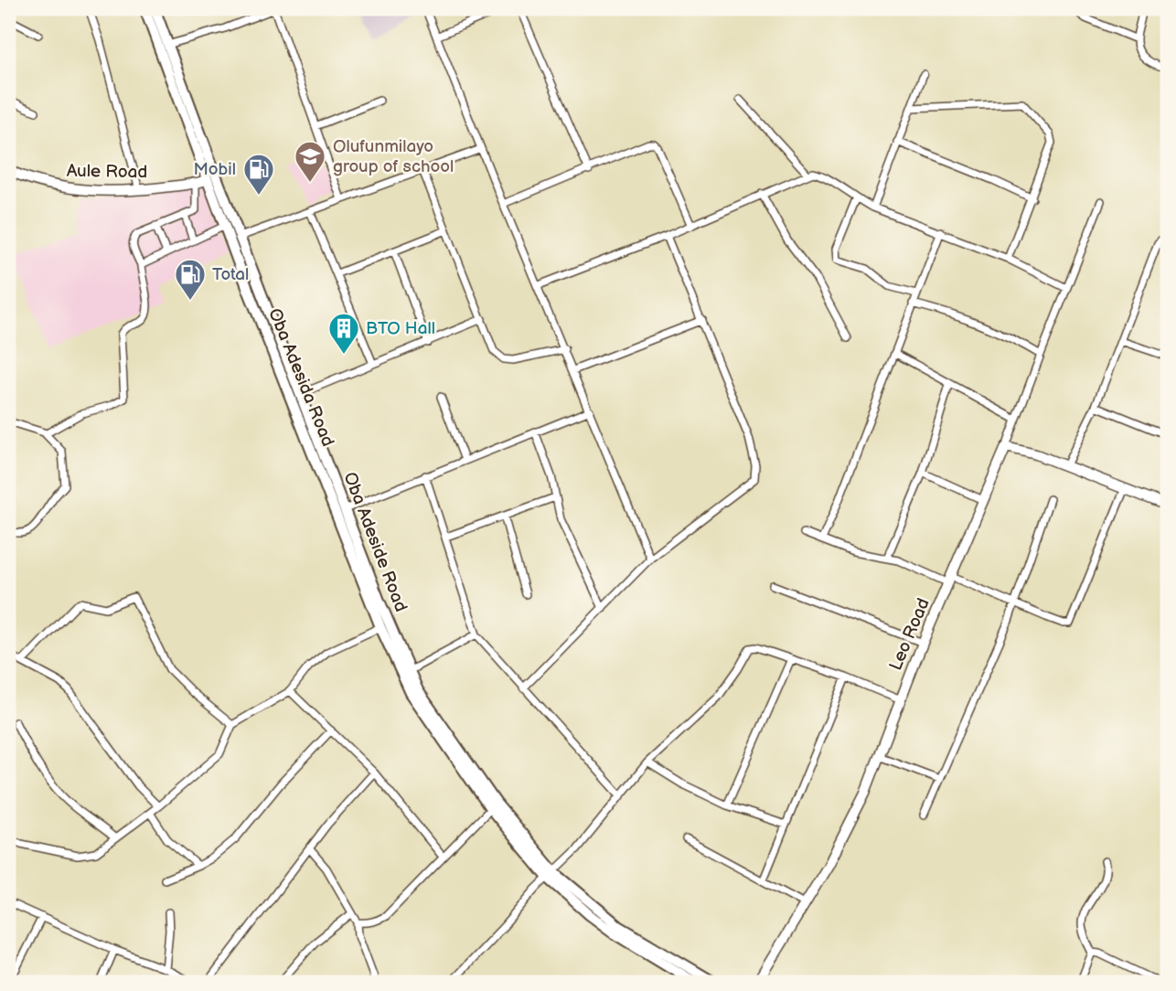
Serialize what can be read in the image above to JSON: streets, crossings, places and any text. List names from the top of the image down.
{
  "streets": {
    "main road": ["Oba Adesida Road", "Oba Adeside Road"],
    "street": ["Aule Road", "Leo Road"]
  },
  "crossings": [
    ["Aule Road", "Oba Adesida Road"],
    ["Oba Adesida Road", "Oba Adeside Road"]
  ],
  "places": {
    "school or university": ["Olufunmilayo group of school"],
    "fuel station": ["Mobil", "Total"],
    "building": ["BTO Hall"]
  }
}
